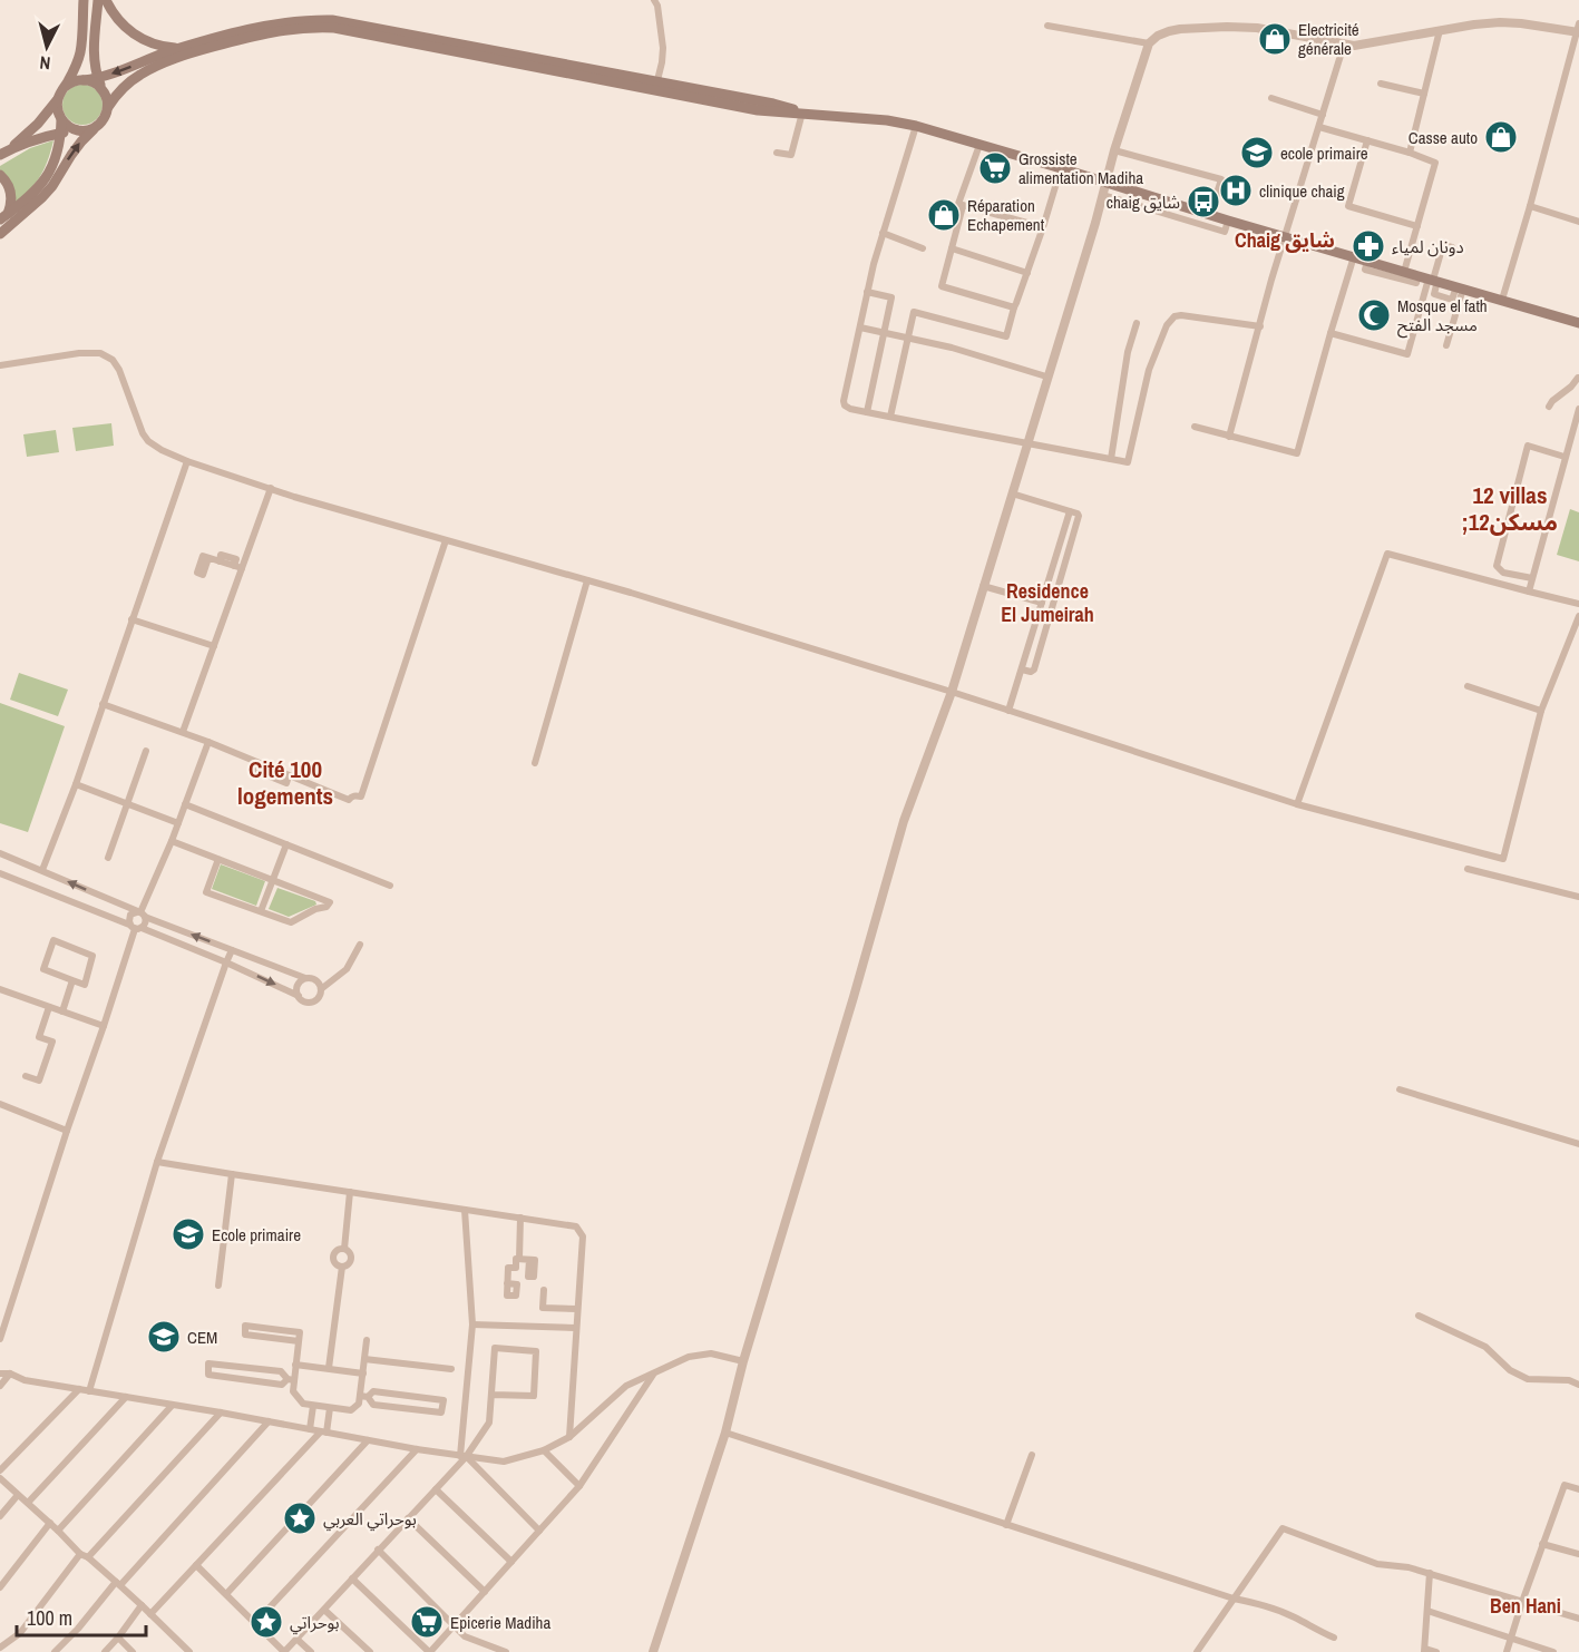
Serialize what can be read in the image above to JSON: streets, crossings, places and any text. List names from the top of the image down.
{
  "districts": [
    "Chaig شايق",
    "12 villas ;12مسكن",
    "Residence El Jumeirah",
    "Cité 100 logements",
    "Ben Hani"
  ],
  "places": {
    "shop": ["Electricité générale", "Casse auto", "Réparation Echapement"],
    "school or university": ["ecole primaire", "Ecole primaire", "CEM"],
    "supermarket": ["Grossiste alimentation Madiha", "Epicerie Madiha"],
    "hospital": ["clinique chaig"],
    "bus stop": ["chaig شايق"],
    "pharmacy": ["دونان لمياء"],
    "mosque": ["Mosque el fath مسجد الفتح"],
    "place": ["بوحراتي العربي", "بوحراتي"]
  },
  "scale_bar": "100 m",
  "north": "bottom"
}
